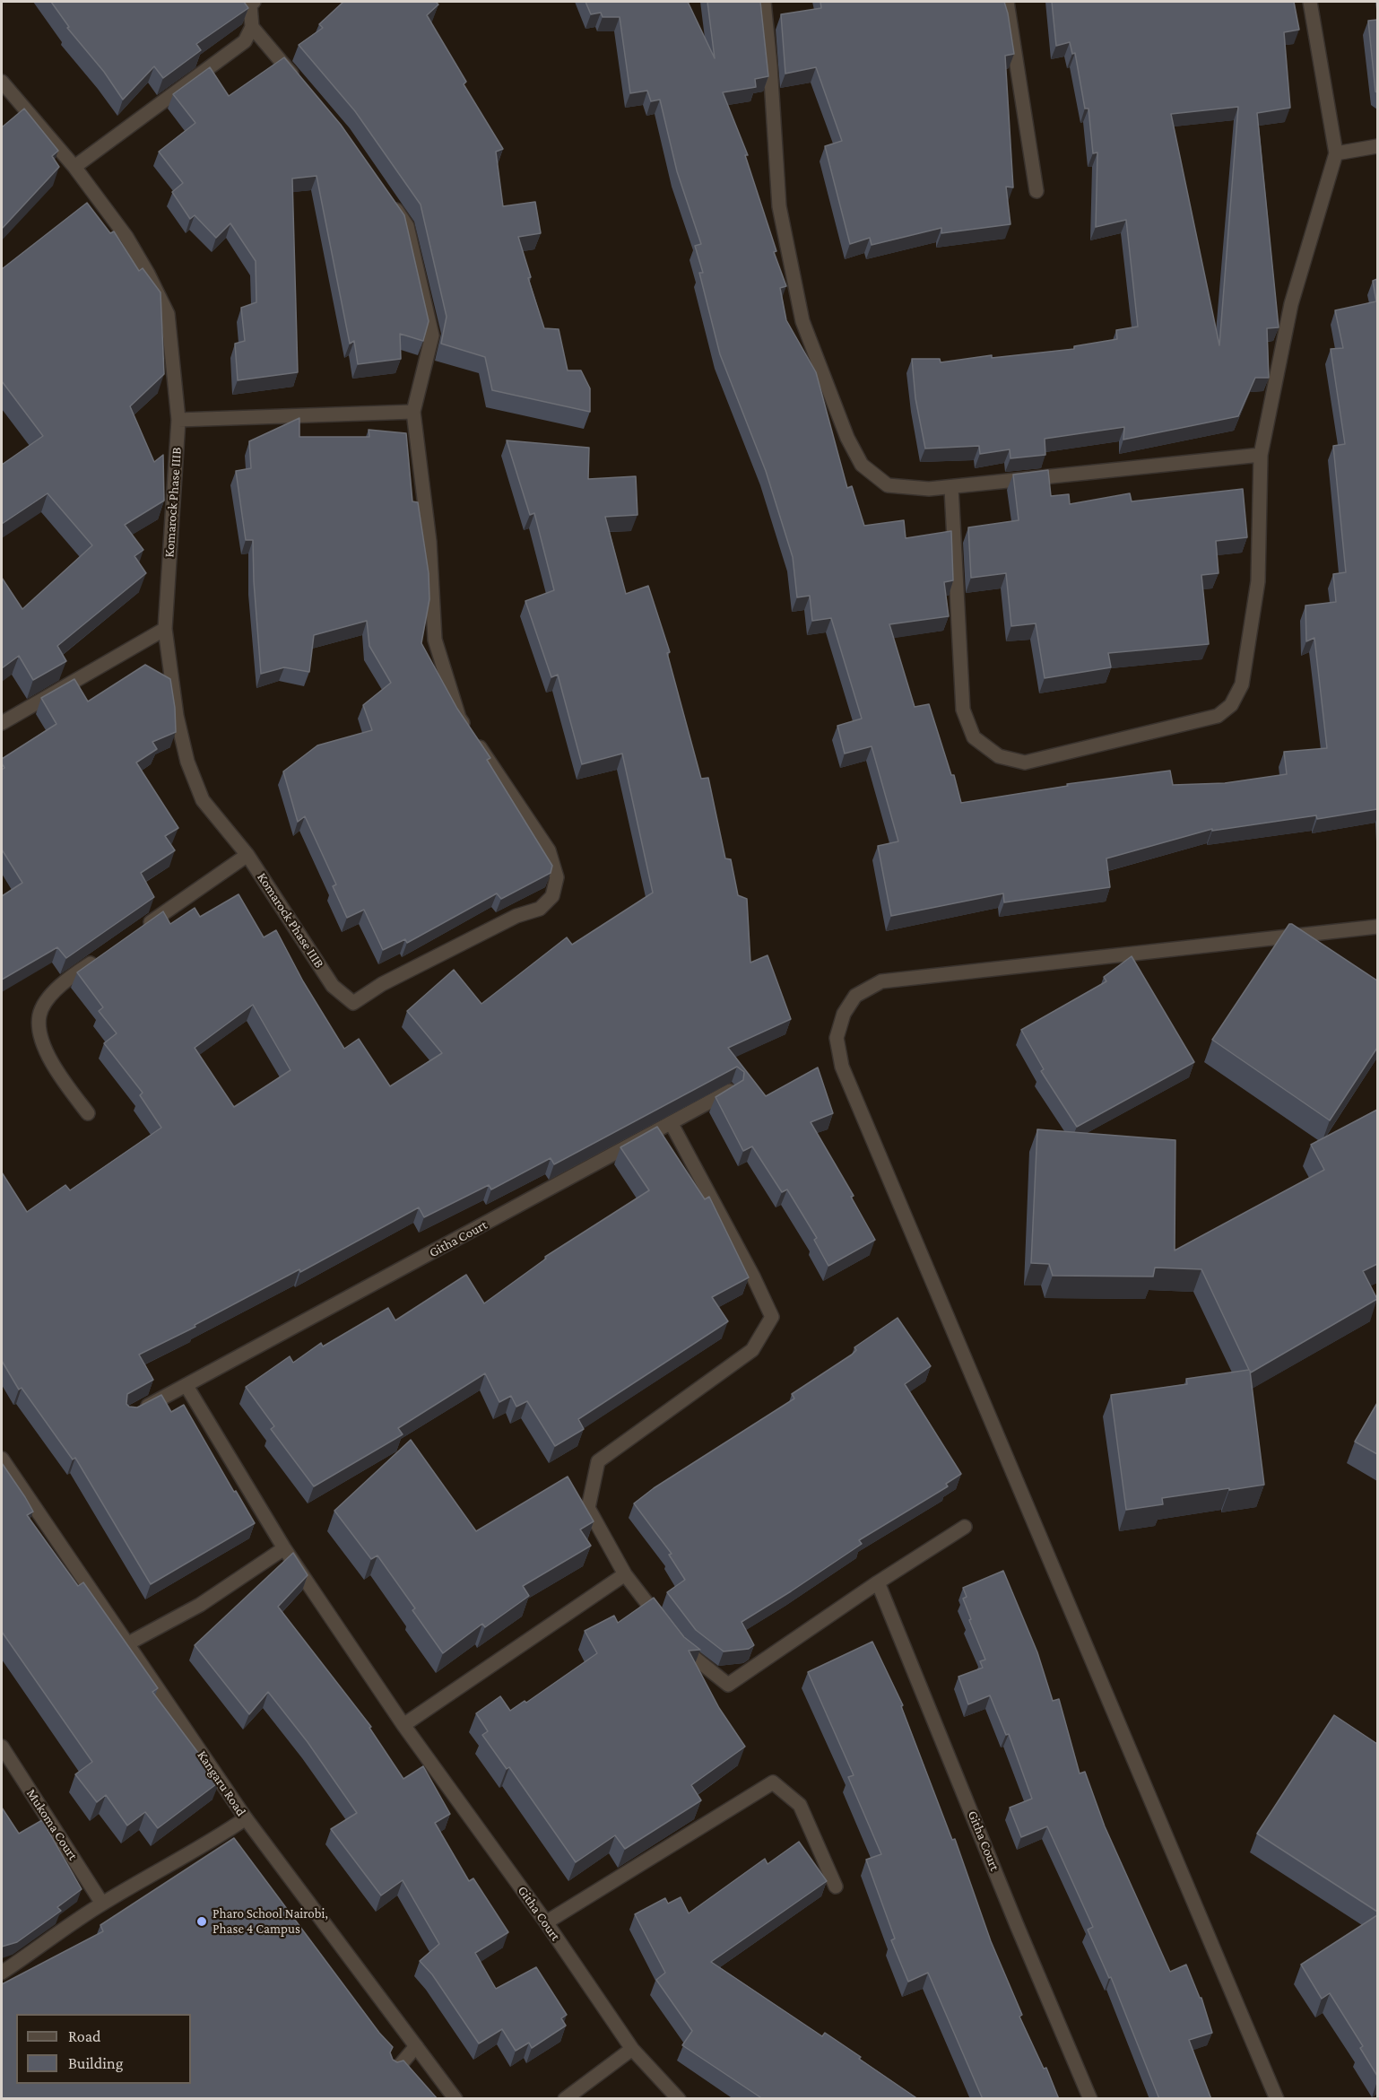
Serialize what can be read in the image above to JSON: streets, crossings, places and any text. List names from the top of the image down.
{
  "streets": {
    "street": [
      "Komarock Phase IIIB",
      "Githa Court",
      "Kangaru Road",
      "Mukoma Court"
    ]
  },
  "places": ["Pharo School Nairobi, Phase 4 Campus"],
  "legend": ["Road", "Building"]
}
